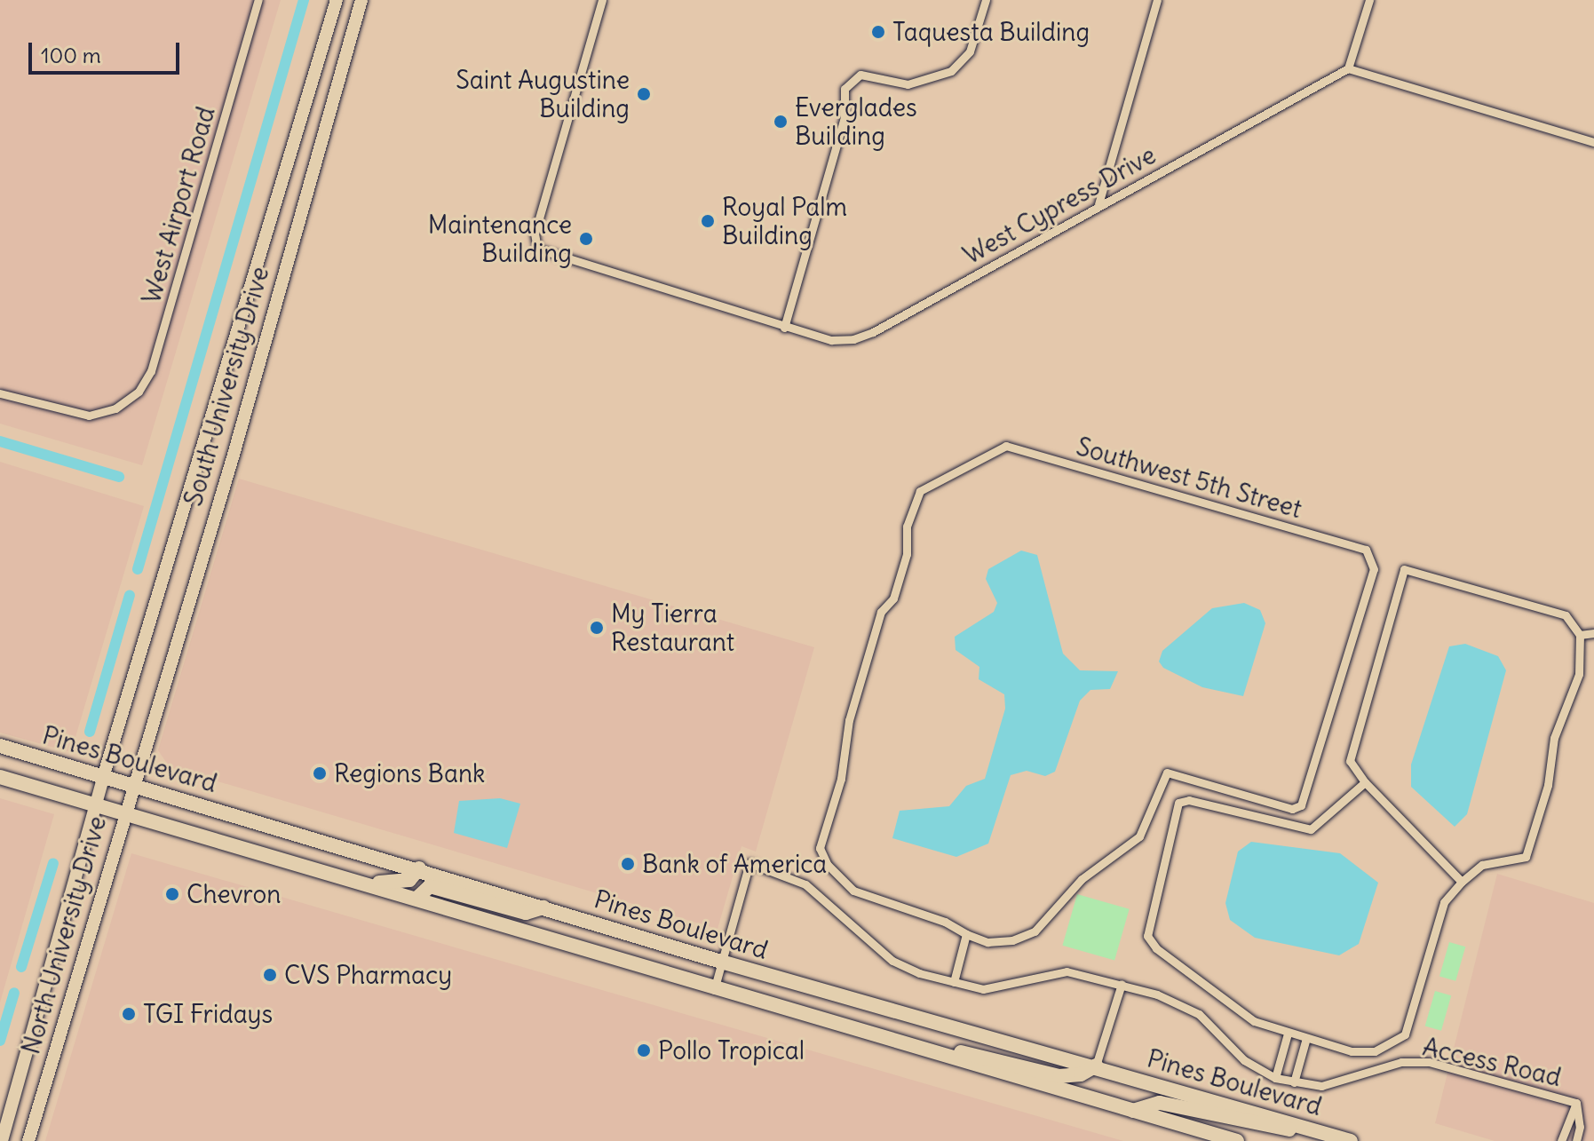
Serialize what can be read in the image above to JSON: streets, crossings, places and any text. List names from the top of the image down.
{
  "streets": {
    "highway": ["Pines Boulevard"],
    "main road": ["South University Drive", "North University Drive"],
    "street": [
      "West Airport Road",
      "West Cypress Drive",
      "Southwest 5th Street",
      "Access Road"
    ]
  },
  "crossings": [
    ["South University Drive", "Pines Boulevard"],
    ["South University Drive", "North University Drive"],
    ["Pines Boulevard", "North University Drive"],
    ["Pines Boulevard", "Access Road"]
  ],
  "places": [
    "Taquesta Building",
    "Saint Augustine Building",
    "Everglades Building",
    "Royal Palm Building",
    "Maintenance Building",
    "My Tierra Restaurant",
    "Regions Bank",
    "Bank of America",
    "Chevron",
    "CVS Pharmacy",
    "TGI Fridays",
    "Pollo Tropical"
  ],
  "scale_bar": "100 m"
}
